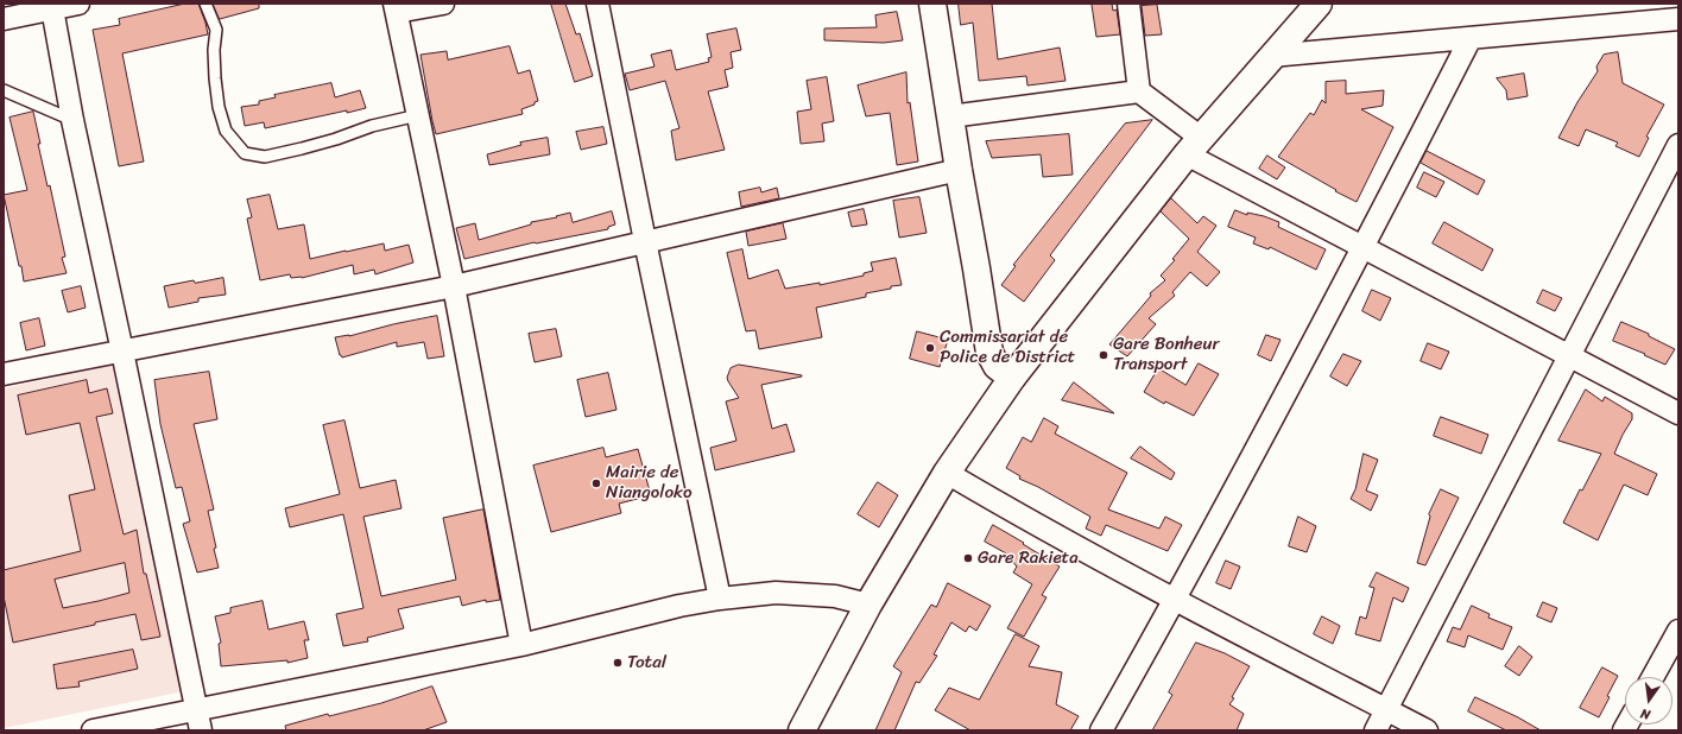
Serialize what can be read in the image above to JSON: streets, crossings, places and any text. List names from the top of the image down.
{
  "places": [
    "Commissariat de Police de District",
    "Gare Bonheur Transport",
    "Mairie de Niangoloko",
    "Gare Rakieta",
    "Total"
  ],
  "north": "bottom"
}
